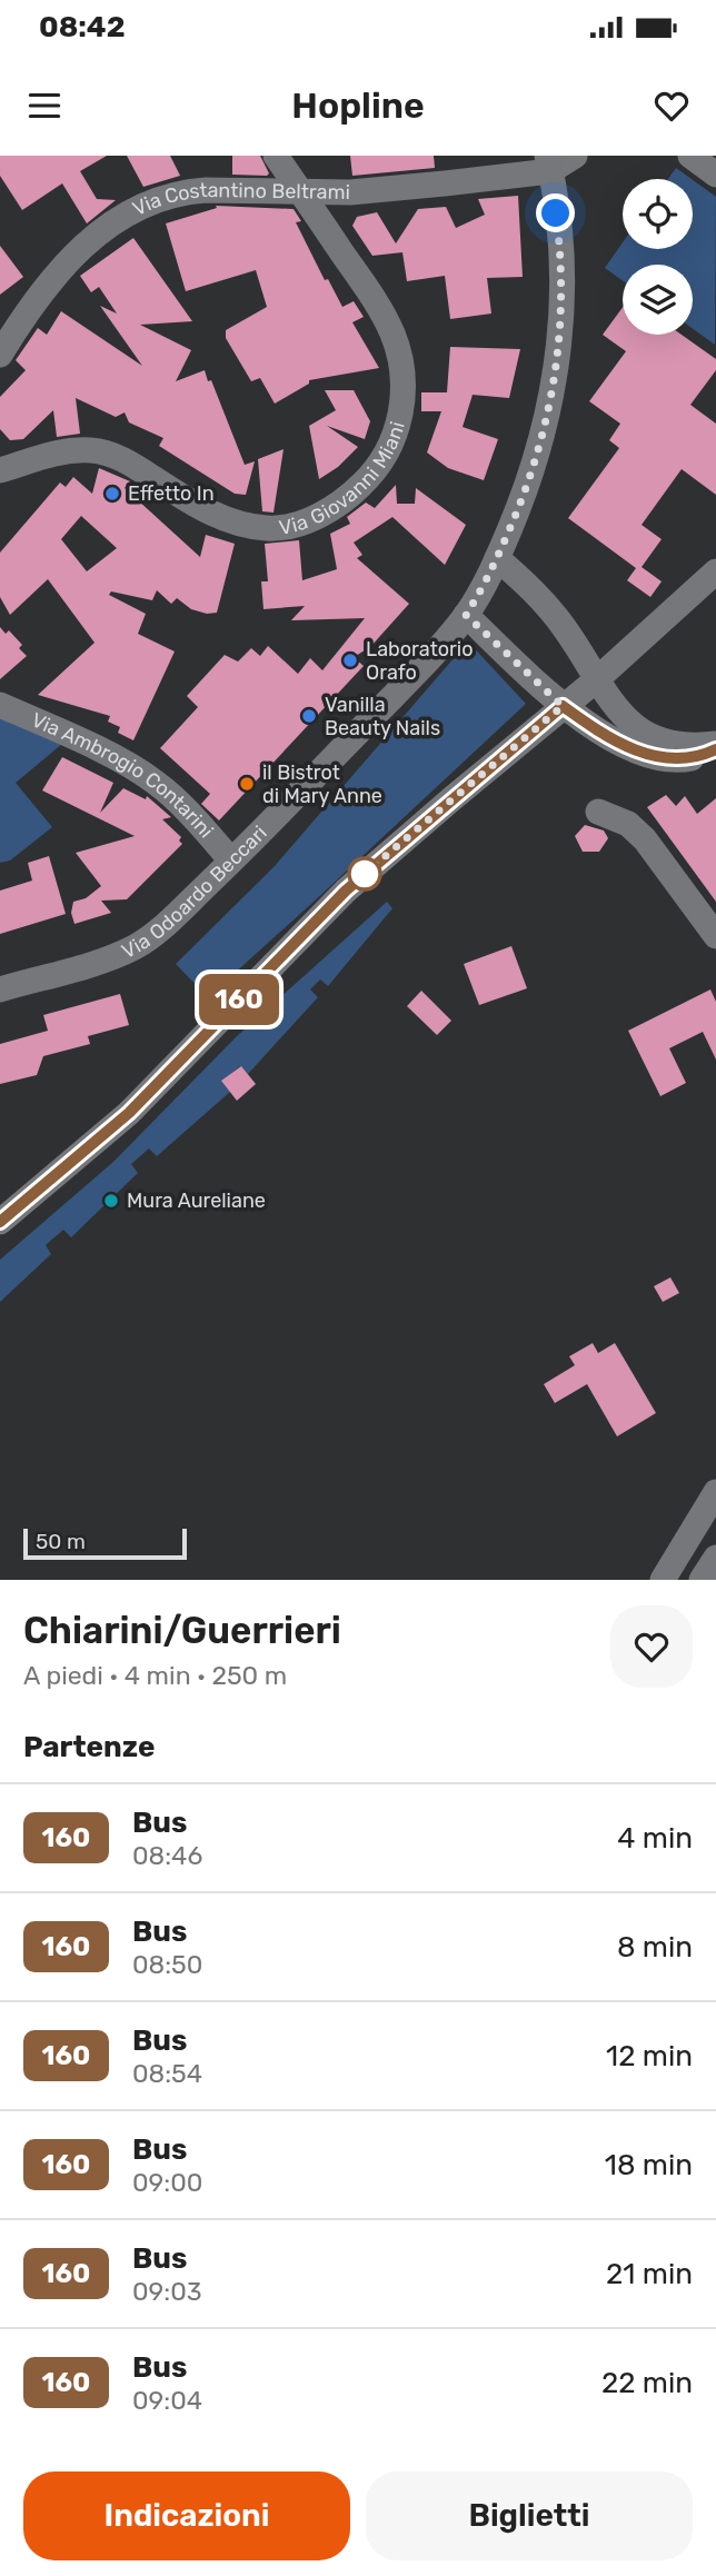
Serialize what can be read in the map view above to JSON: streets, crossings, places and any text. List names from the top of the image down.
{
  "streets": {
    "street": [
      "Via Costantino Beltrami",
      "Via Giovanni Miani",
      "Via Ambrogio Contarini",
      "Via Odoardo Beccari"
    ]
  },
  "crossings": [
    ["Via Costantino Beltrami", "Via Giovanni Miani"],
    ["Via Costantino Beltrami", "Via Odoardo Beccari"],
    ["Via Ambrogio Contarini", "Via Odoardo Beccari"]
  ],
  "places": [
    "Effetto In",
    "Laboratorio Orafo",
    "Vanilla Beauty Nails",
    "il Bistrot di Mary Anne",
    "Mura Aureliane"
  ],
  "lines": ["bus line 160"],
  "scale_bar": "50 m",
  "page": {
    "status": "08:42",
    "header": "Hopline",
    "on_map": "160",
    "scale": "50 m",
    "heading": [
      ["Chiarini/Guerrieri", "A piedi · 4 min · 250 m"],
      "Partenze"
    ],
    "list": [
      {
        "mark": "160",
        "name": "Bus",
        "note": "08:46",
        "value": "4 min"
      },
      {
        "mark": "160",
        "name": "Bus",
        "note": "08:50",
        "value": "8 min"
      },
      {
        "mark": "160",
        "name": "Bus",
        "note": "08:54",
        "value": "12 min"
      },
      {
        "mark": "160",
        "name": "Bus",
        "note": "09:00",
        "value": "18 min"
      },
      {
        "mark": "160",
        "name": "Bus",
        "note": "09:03",
        "value": "21 min"
      },
      {
        "mark": "160",
        "name": "Bus",
        "note": "09:04",
        "value": "22 min"
      }
    ],
    "buttons": ["Indicazioni", "Biglietti"]
  }
}
